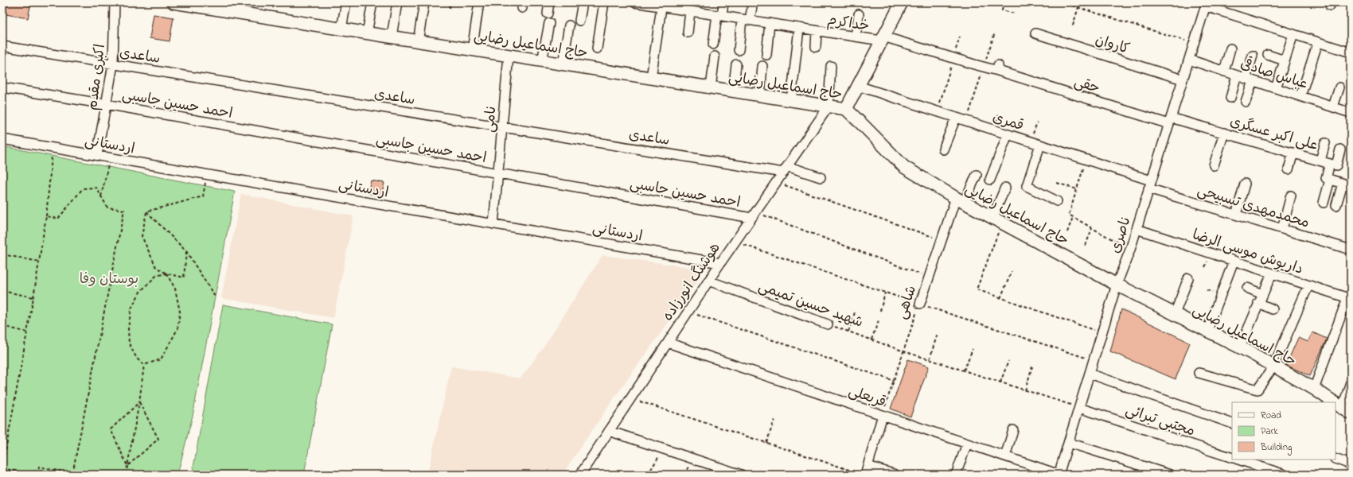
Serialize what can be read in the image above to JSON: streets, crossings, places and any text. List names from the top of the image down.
{
  "streets": {
    "main road": ["حاج اسماعیل رضایی"],
    "street": [
      "خداکرم",
      "کاروان",
      "ساعدی",
      "عباس صادقی",
      "اکبری مقدم",
      "حقی",
      "احمد حسین جاسبی",
      "نامی",
      "قمری",
      "علی اکبر عسگری",
      "اردستانی",
      "محمدمهدی تسبیحی",
      "ناصری",
      "داریوش موسی الرضا",
      "هوشنگ انورزاده",
      "شاهی",
      "شهید حسین تمیمی",
      "قربعلی",
      "مجتبی تبرائی"
    ]
  },
  "crossings": [
    ["خداکرم", "حقی"],
    ["حاج اسماعیل رضایی", "نامی"],
    ["حاج اسماعیل رضایی", "ناصری"],
    ["حاج اسماعیل رضایی", "هوشنگ انورزاده"],
    ["حاج اسماعیل رضایی", "شاهی"],
    ["کاروان", "ناصری"],
    ["ساعدی", "اکبری مقدم"],
    ["ساعدی", "نامی"],
    ["ساعدی", "هوشنگ انورزاده"],
    ["عباس صادقی", "ناصری"],
    ["اکبری مقدم", "احمد حسین جاسبی"],
    ["اکبری مقدم", "اردستانی"],
    ["حقی", "علی اکبر عسگری"],
    ["حقی", "ناصری"],
    ["احمد حسین جاسبی", "نامی"],
    ["احمد حسین جاسبی", "هوشنگ انورزاده"],
    ["نامی", "اردستانی"],
    ["قمری", "محمدمهدی تسبیحی"],
    ["قمری", "ناصری"],
    ["علی اکبر عسگری", "ناصری"],
    ["اردستانی", "هوشنگ انورزاده"],
    ["محمدمهدی تسبیحی", "ناصری"],
    ["ناصری", "داریوش موسی الرضا"],
    ["ناصری", "شهید حسین تمیمی"],
    ["ناصری", "قربعلی"],
    ["ناصری", "مجتبی تبرائی"],
    ["هوشنگ انورزاده", "شهید حسین تمیمی"],
    ["هوشنگ انورزاده", "قربعلی"],
    ["شاهی", "شهید حسین تمیمی"],
    ["شاهی", "قربعلی"],
    ["شهید حسین تمیمی", "مجتبی تبرائی"]
  ],
  "parks": ["بوستان وفا"],
  "legend": ["Road", "Park", "Building"]
}
